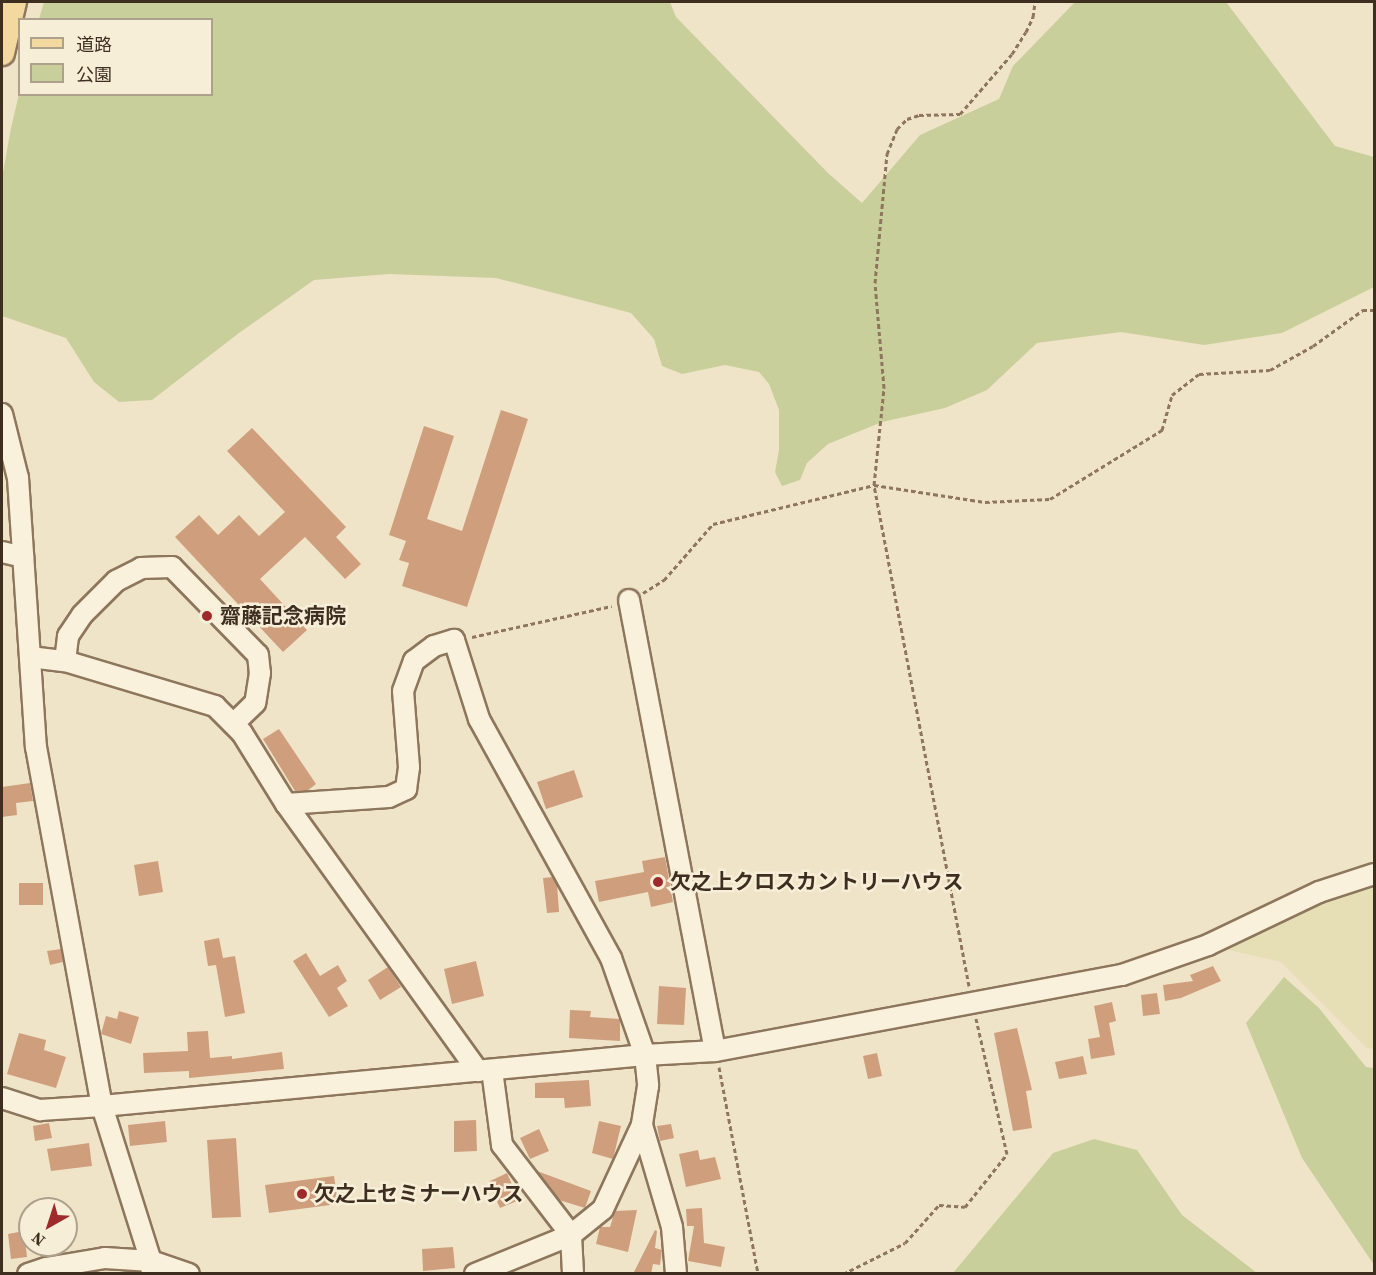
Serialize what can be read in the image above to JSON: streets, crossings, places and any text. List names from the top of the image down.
{
  "places": ["齋藤記念病院", "欠之上クロスカントリーハウス", "欠之上セミナーハウス"],
  "legend": ["道路", "公園"],
  "north": "bottom left"
}
